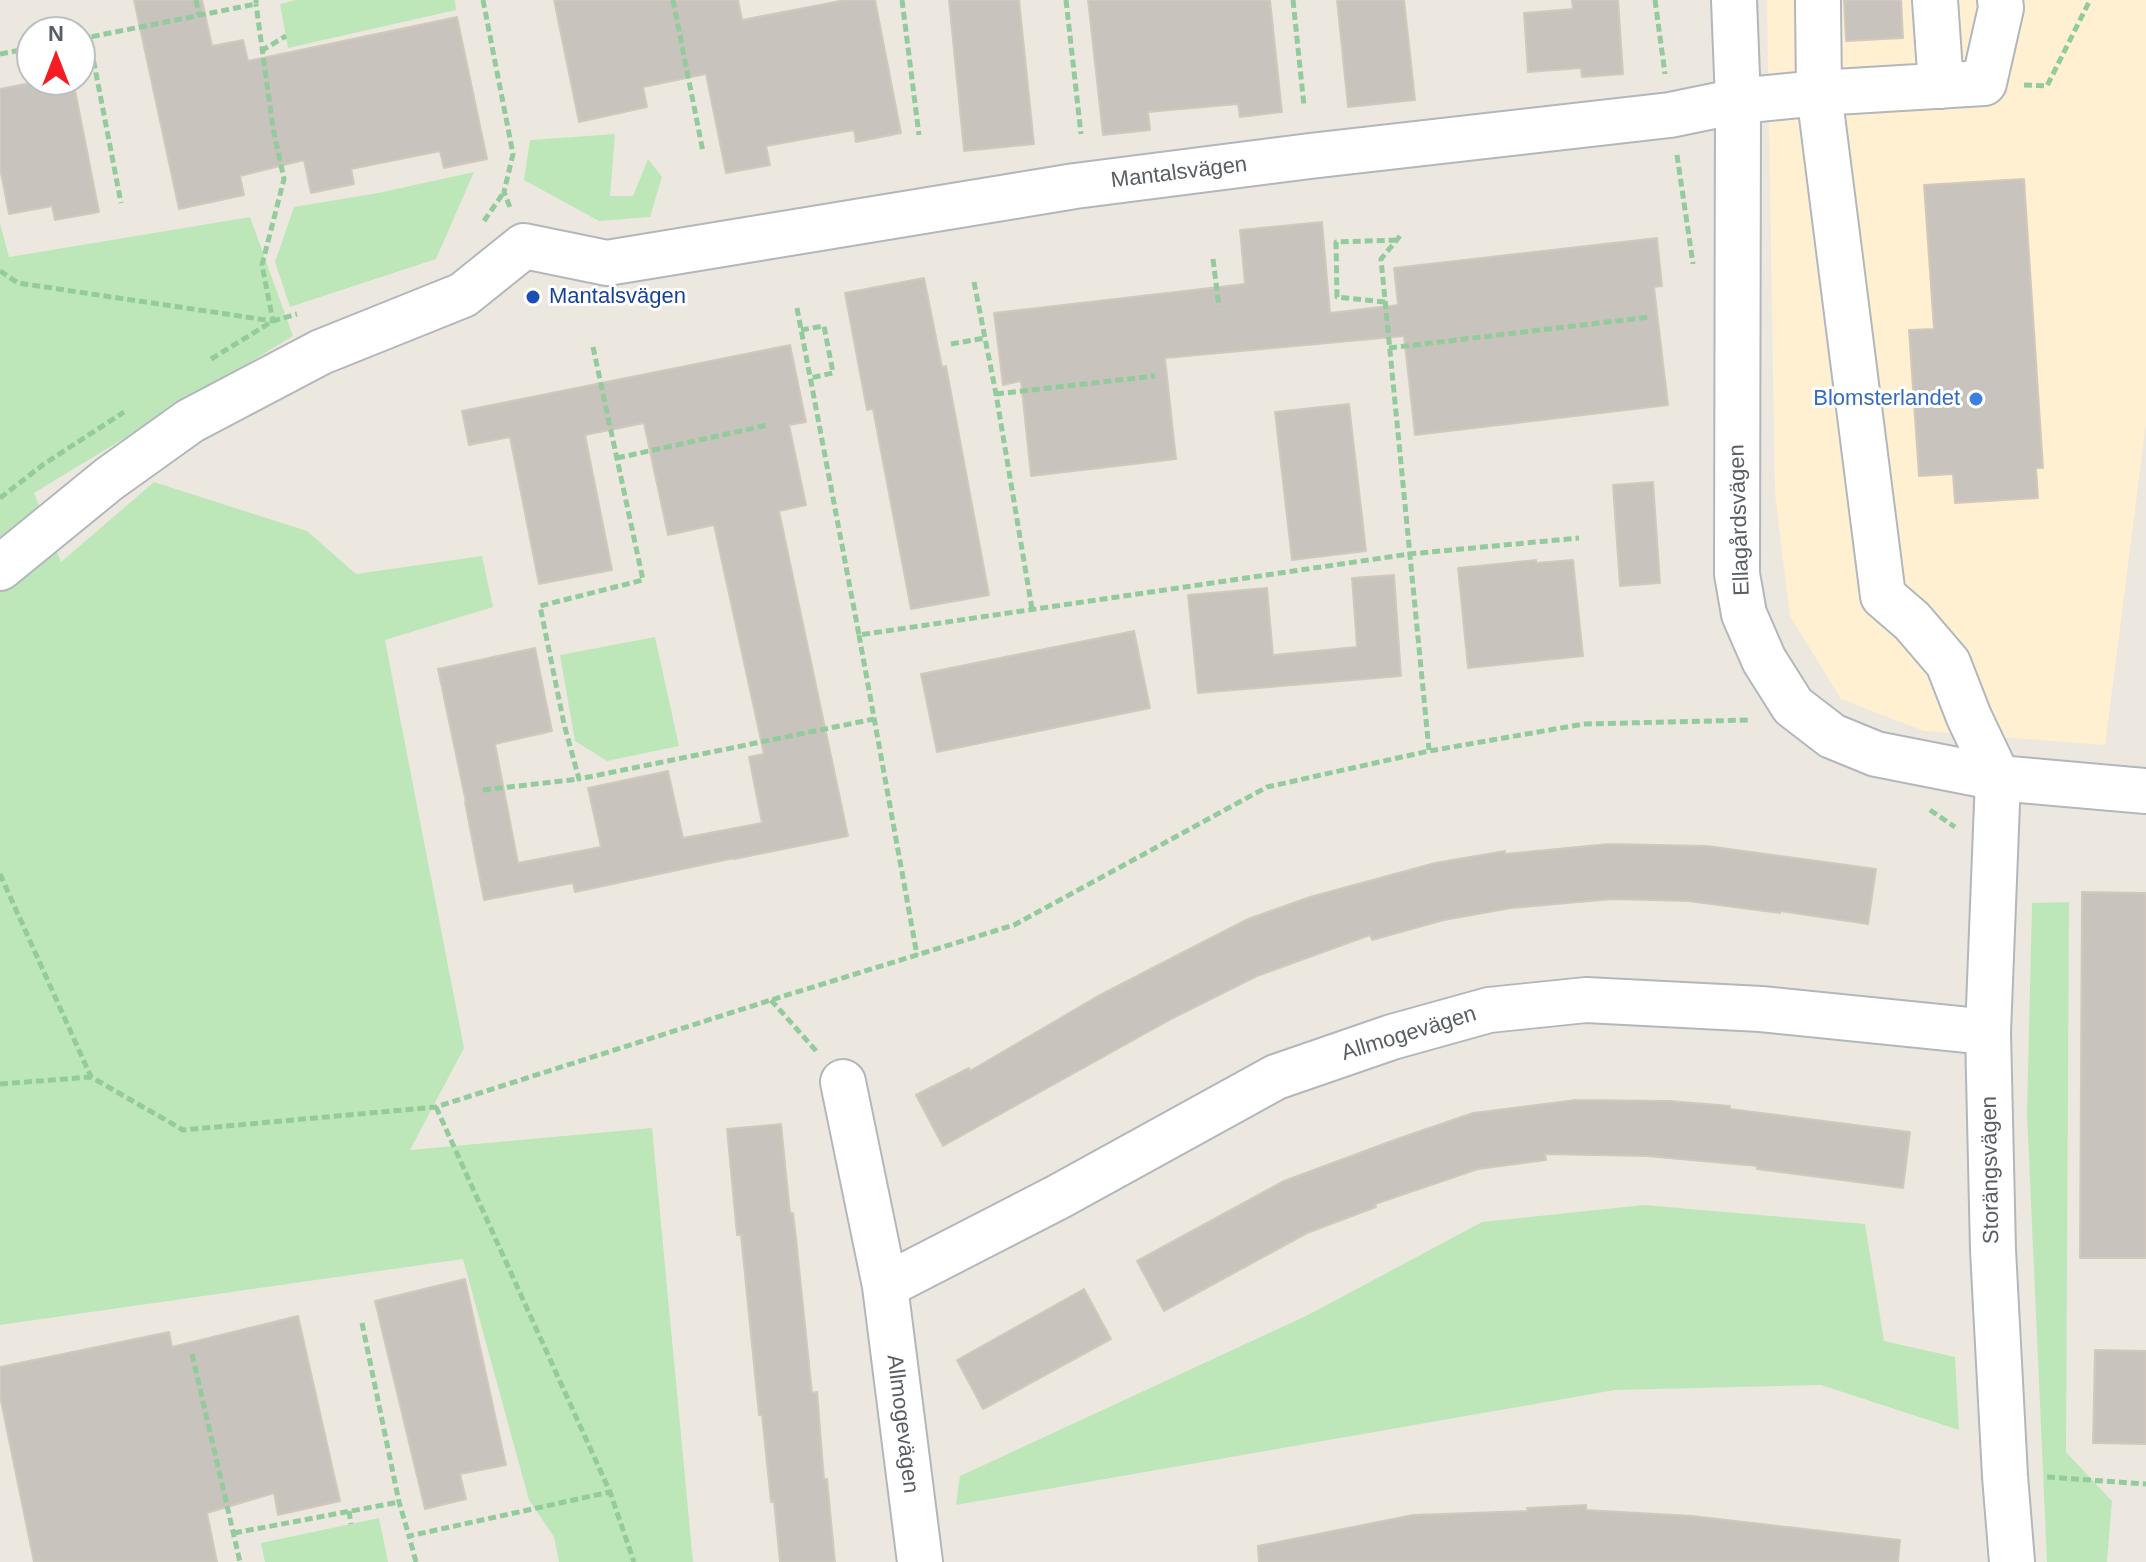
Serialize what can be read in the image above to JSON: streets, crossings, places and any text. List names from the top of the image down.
{
  "streets": {
    "street": [
      "Mantalsvägen",
      "Ellagårdsvägen",
      "Allmogevägen",
      "Storängsvägen"
    ]
  },
  "crossings": [
    ["Mantalsvägen", "Ellagårdsvägen"],
    ["Ellagårdsvägen", "Storängsvägen"],
    ["Allmogevägen", "Storängsvägen"]
  ],
  "places": ["Mantalsvägen", "Blomsterlandet"],
  "north": "top"
}
